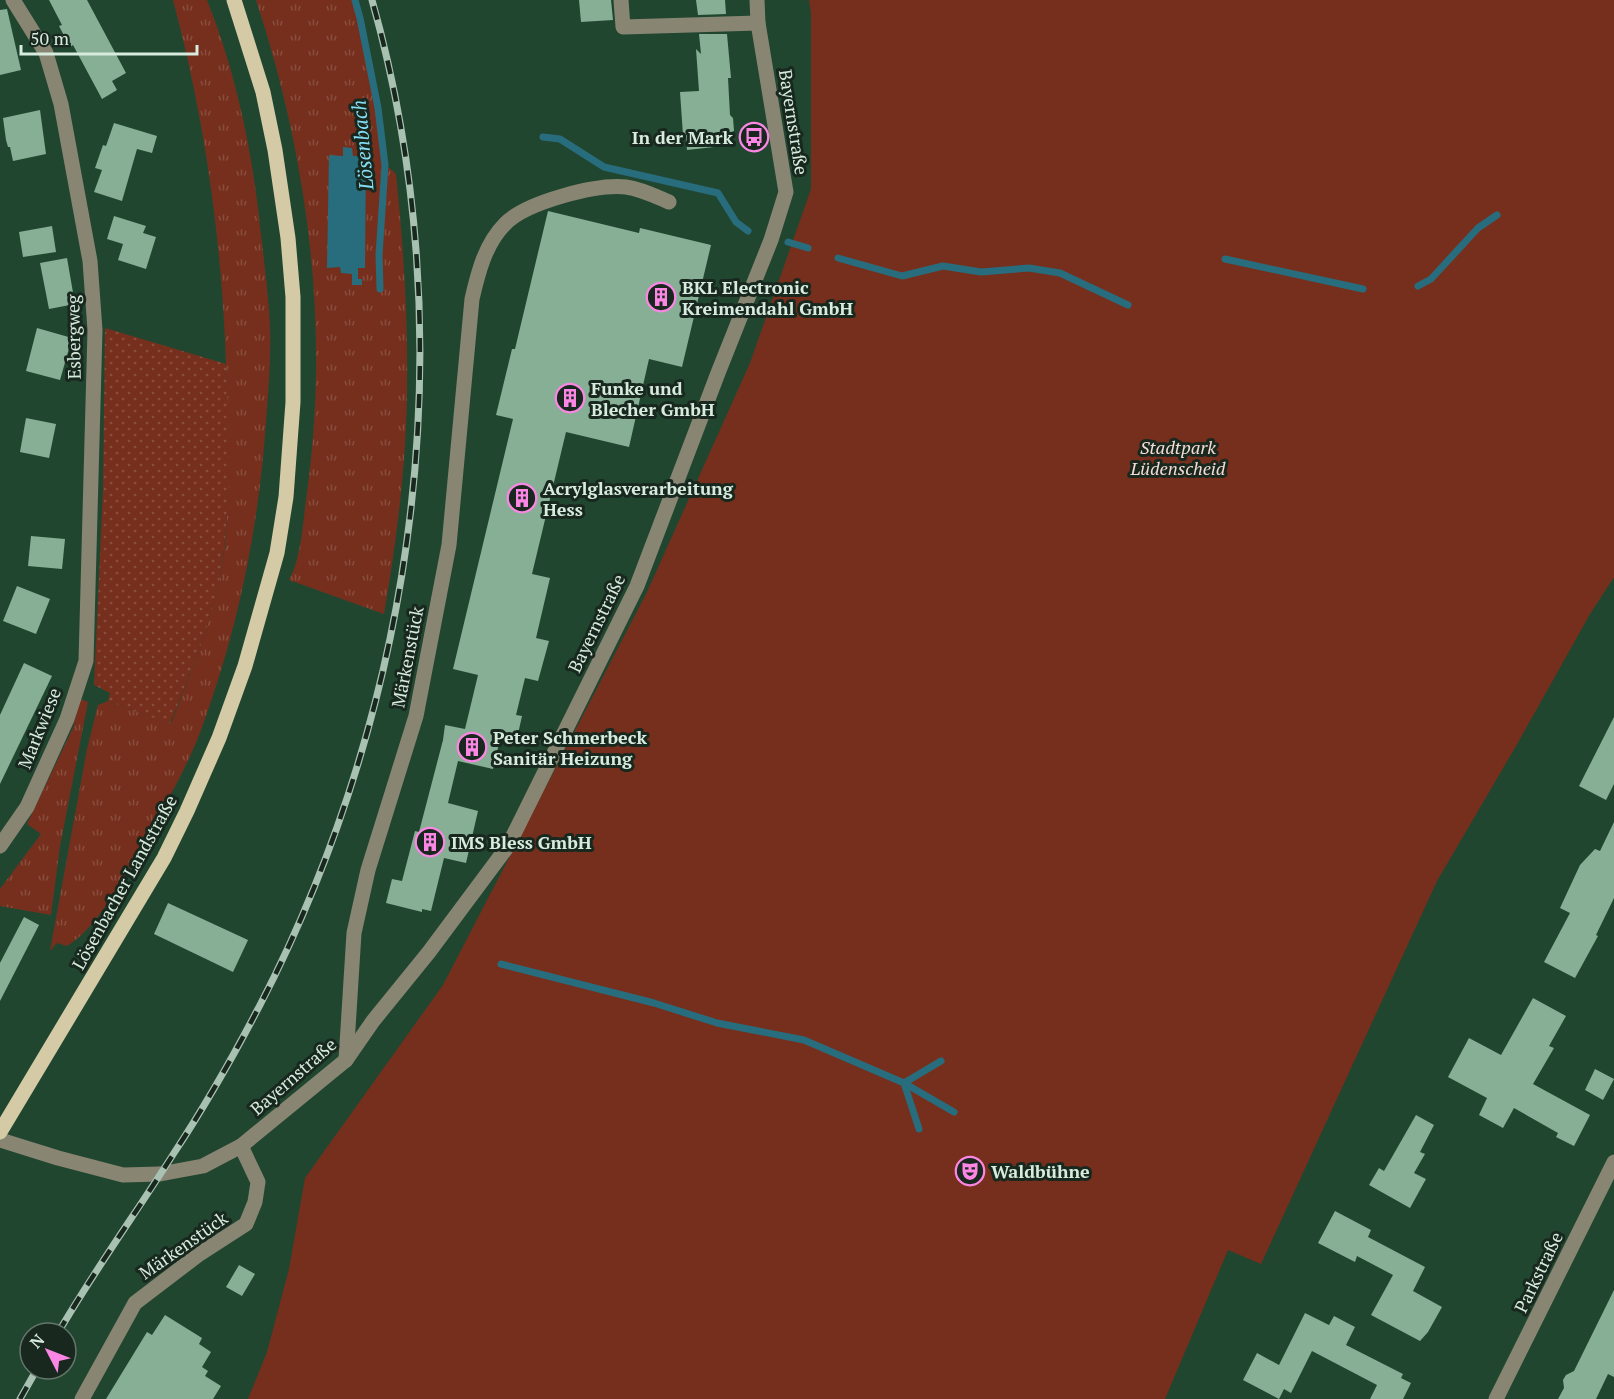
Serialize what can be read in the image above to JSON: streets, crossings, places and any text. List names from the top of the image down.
{
  "streets": {
    "main road": ["Lösenbacher Landstraße"],
    "street": [
      "Bayernstraße",
      "Esbergweg",
      "Märkenstück",
      "Markwiese",
      "Parkstraße"
    ]
  },
  "crossings": [
    ["Bayernstraße", "Märkenstück"],
    ["Esbergweg", "Markwiese"]
  ],
  "water": ["Lösenbach"],
  "parks": ["Stadtpark Lüdenscheid"],
  "places": {
    "bus stop": ["In der Mark"],
    "building": [
      "BKL Electronic Kreimendahl GmbH",
      "Funke und Blecher GmbH",
      "Acrylglasverarbeitung Hess",
      "Peter Schmerbeck Sanitär Heizung",
      "IMS Bless GmbH"
    ],
    "theatre": ["Waldbühne"]
  },
  "scale_bar": "50 m",
  "north": "top left"
}
